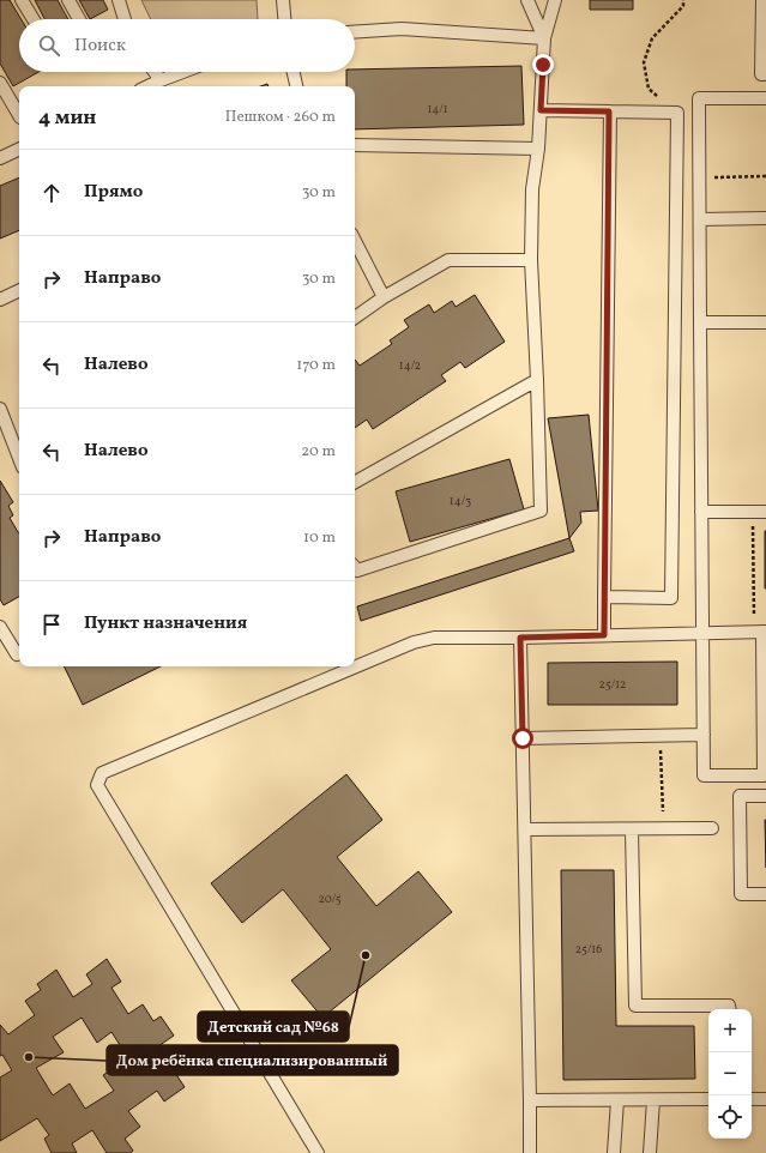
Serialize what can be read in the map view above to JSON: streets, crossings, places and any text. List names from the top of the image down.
{
  "places": ["Детский сад №68", "Дом ребёнка специализированный"],
  "house_numbers": [
    "14/1",
    "14/2",
    "14/3",
    "25/12",
    "20/5",
    "25/16"
  ],
  "page": {
    "search": "Поиск",
    "heading": ["4 мин", "Пешком · 260 m"],
    "list": [
      ["Прямо", "30 m"],
      ["Направо", "30 m"],
      ["Налево", "170 m"],
      ["Налево", "20 m"],
      ["Направо", "10 m"],
      "Пункт назначения"
    ],
    "map_buttons": ["+", "−"]
  }
}
